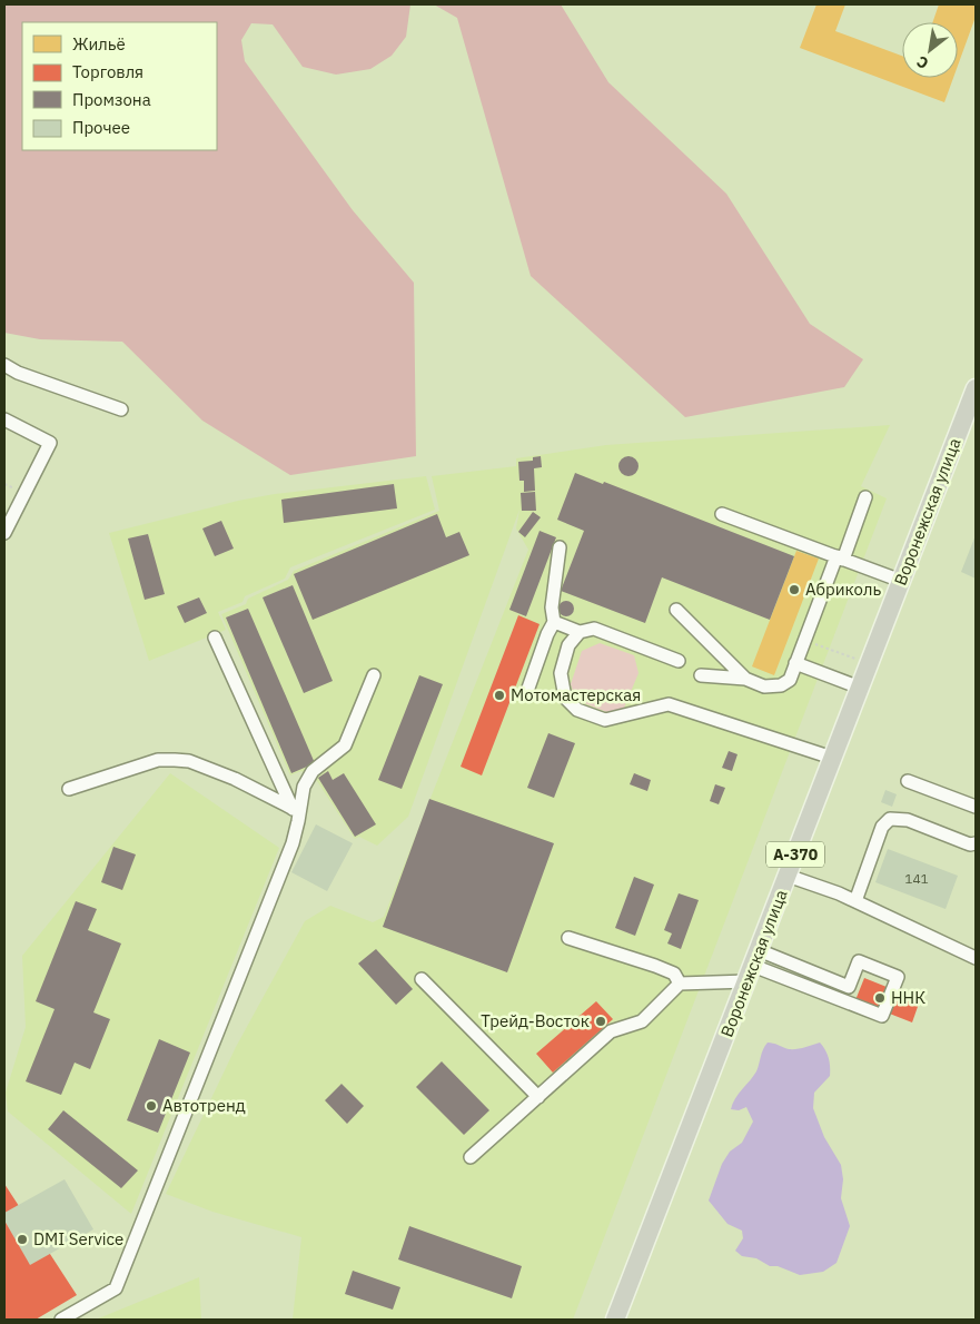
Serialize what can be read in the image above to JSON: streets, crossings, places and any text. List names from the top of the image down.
{
  "streets": {
    "highway": ["Воронежская улица", "А-370"]
  },
  "places": [
    "Абриколь",
    "Мотомастерская",
    "ННК",
    "Трейд-Восток",
    "Автотренд",
    "DMI Service"
  ],
  "house_numbers": ["141"],
  "legend": [
    "Жильё",
    "Торговля",
    "Промзона",
    "Прочее"
  ],
  "north": "bottom left"
}
